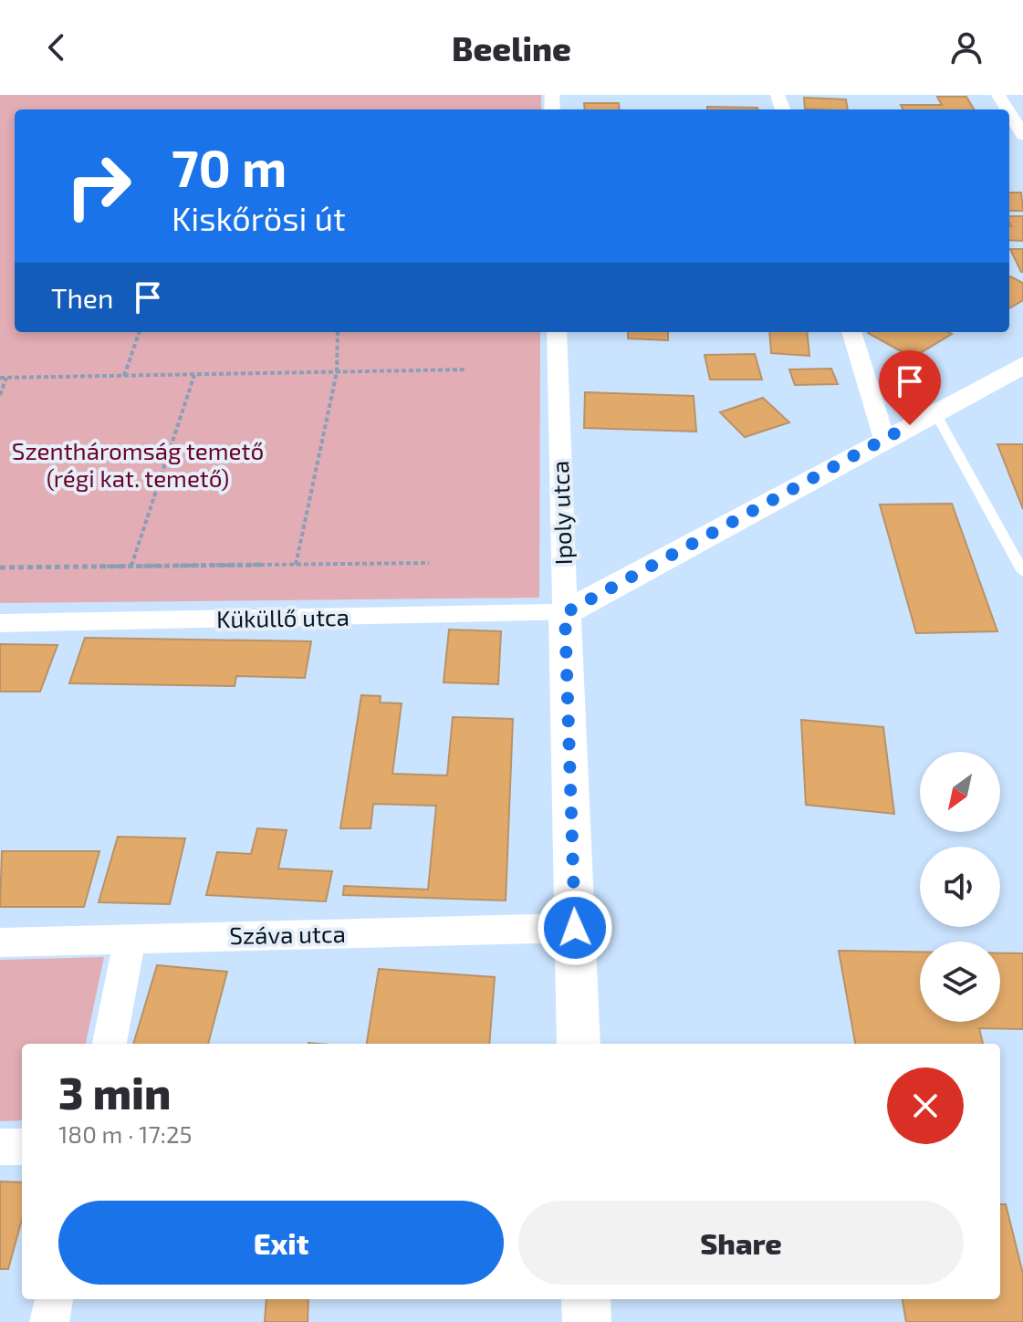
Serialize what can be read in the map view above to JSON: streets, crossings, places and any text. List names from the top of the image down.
{
  "streets": {
    "street": ["Ipoly utca", "Küküllő utca", "Száva utca"]
  },
  "crossings": [
    ["Ipoly utca", "Küküllő utca"],
    ["Ipoly utca", "Száva utca"]
  ],
  "parks": ["Szentháromság temető (régi kat. temető)"],
  "north": "bottom left",
  "page": {
    "header": "Beeline",
    "turn": ["70 m", "Kiskőrösi út"],
    "then": "Then",
    "heading": ["3 min", "180 m · 17:25"],
    "buttons": ["Exit", "Share"]
  }
}
